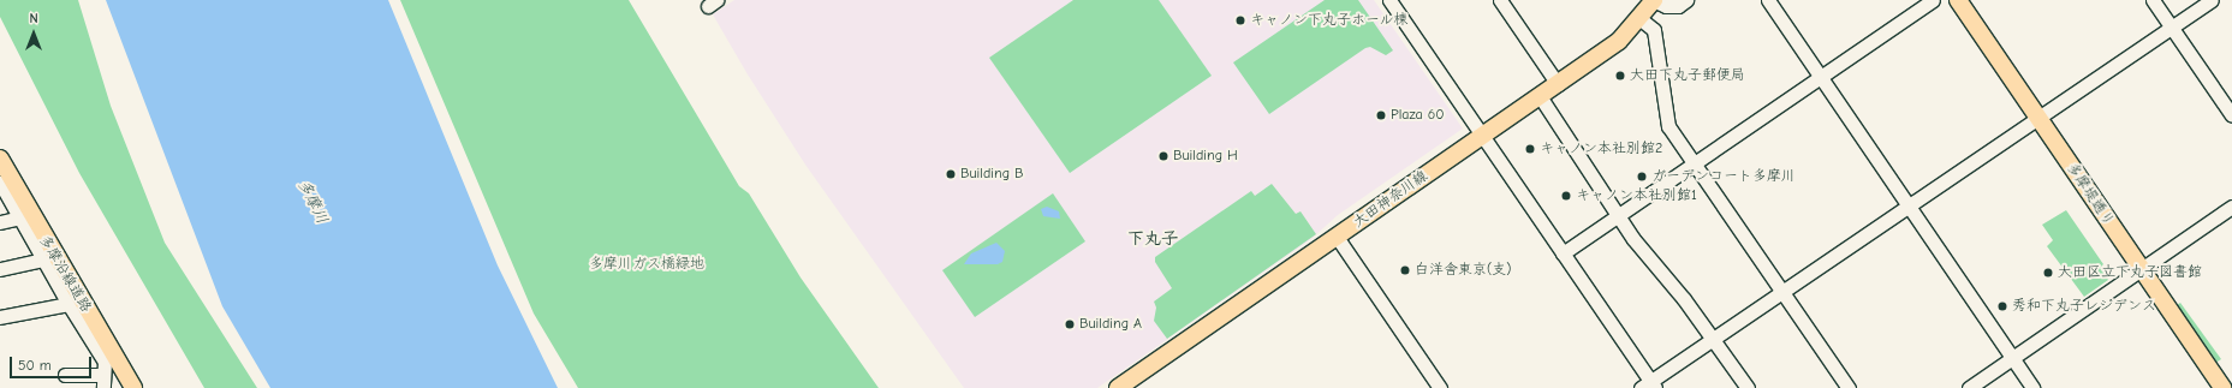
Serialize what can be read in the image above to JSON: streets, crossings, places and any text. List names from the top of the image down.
{
  "streets": {
    "main road": ["多摩堤通り", "大田神奈川線", "多摩沿線道路"]
  },
  "districts": ["下丸子"],
  "water": ["多摩川"],
  "parks": ["多摩川ガス橋緑地"],
  "places": [
    "キャノン下丸子ホール棟",
    "大田下丸子郵便局",
    "Plaza 60",
    "キャノン本社別館2",
    "Building H",
    "Building B",
    "ガーデンコート多摩川",
    "キャノン本社別館1",
    "白洋舎東京(支)",
    "大田区立下丸子図書館",
    "秀和下丸子レジデンス",
    "Building A"
  ],
  "scale_bar": "50 m",
  "north": "top"
}
